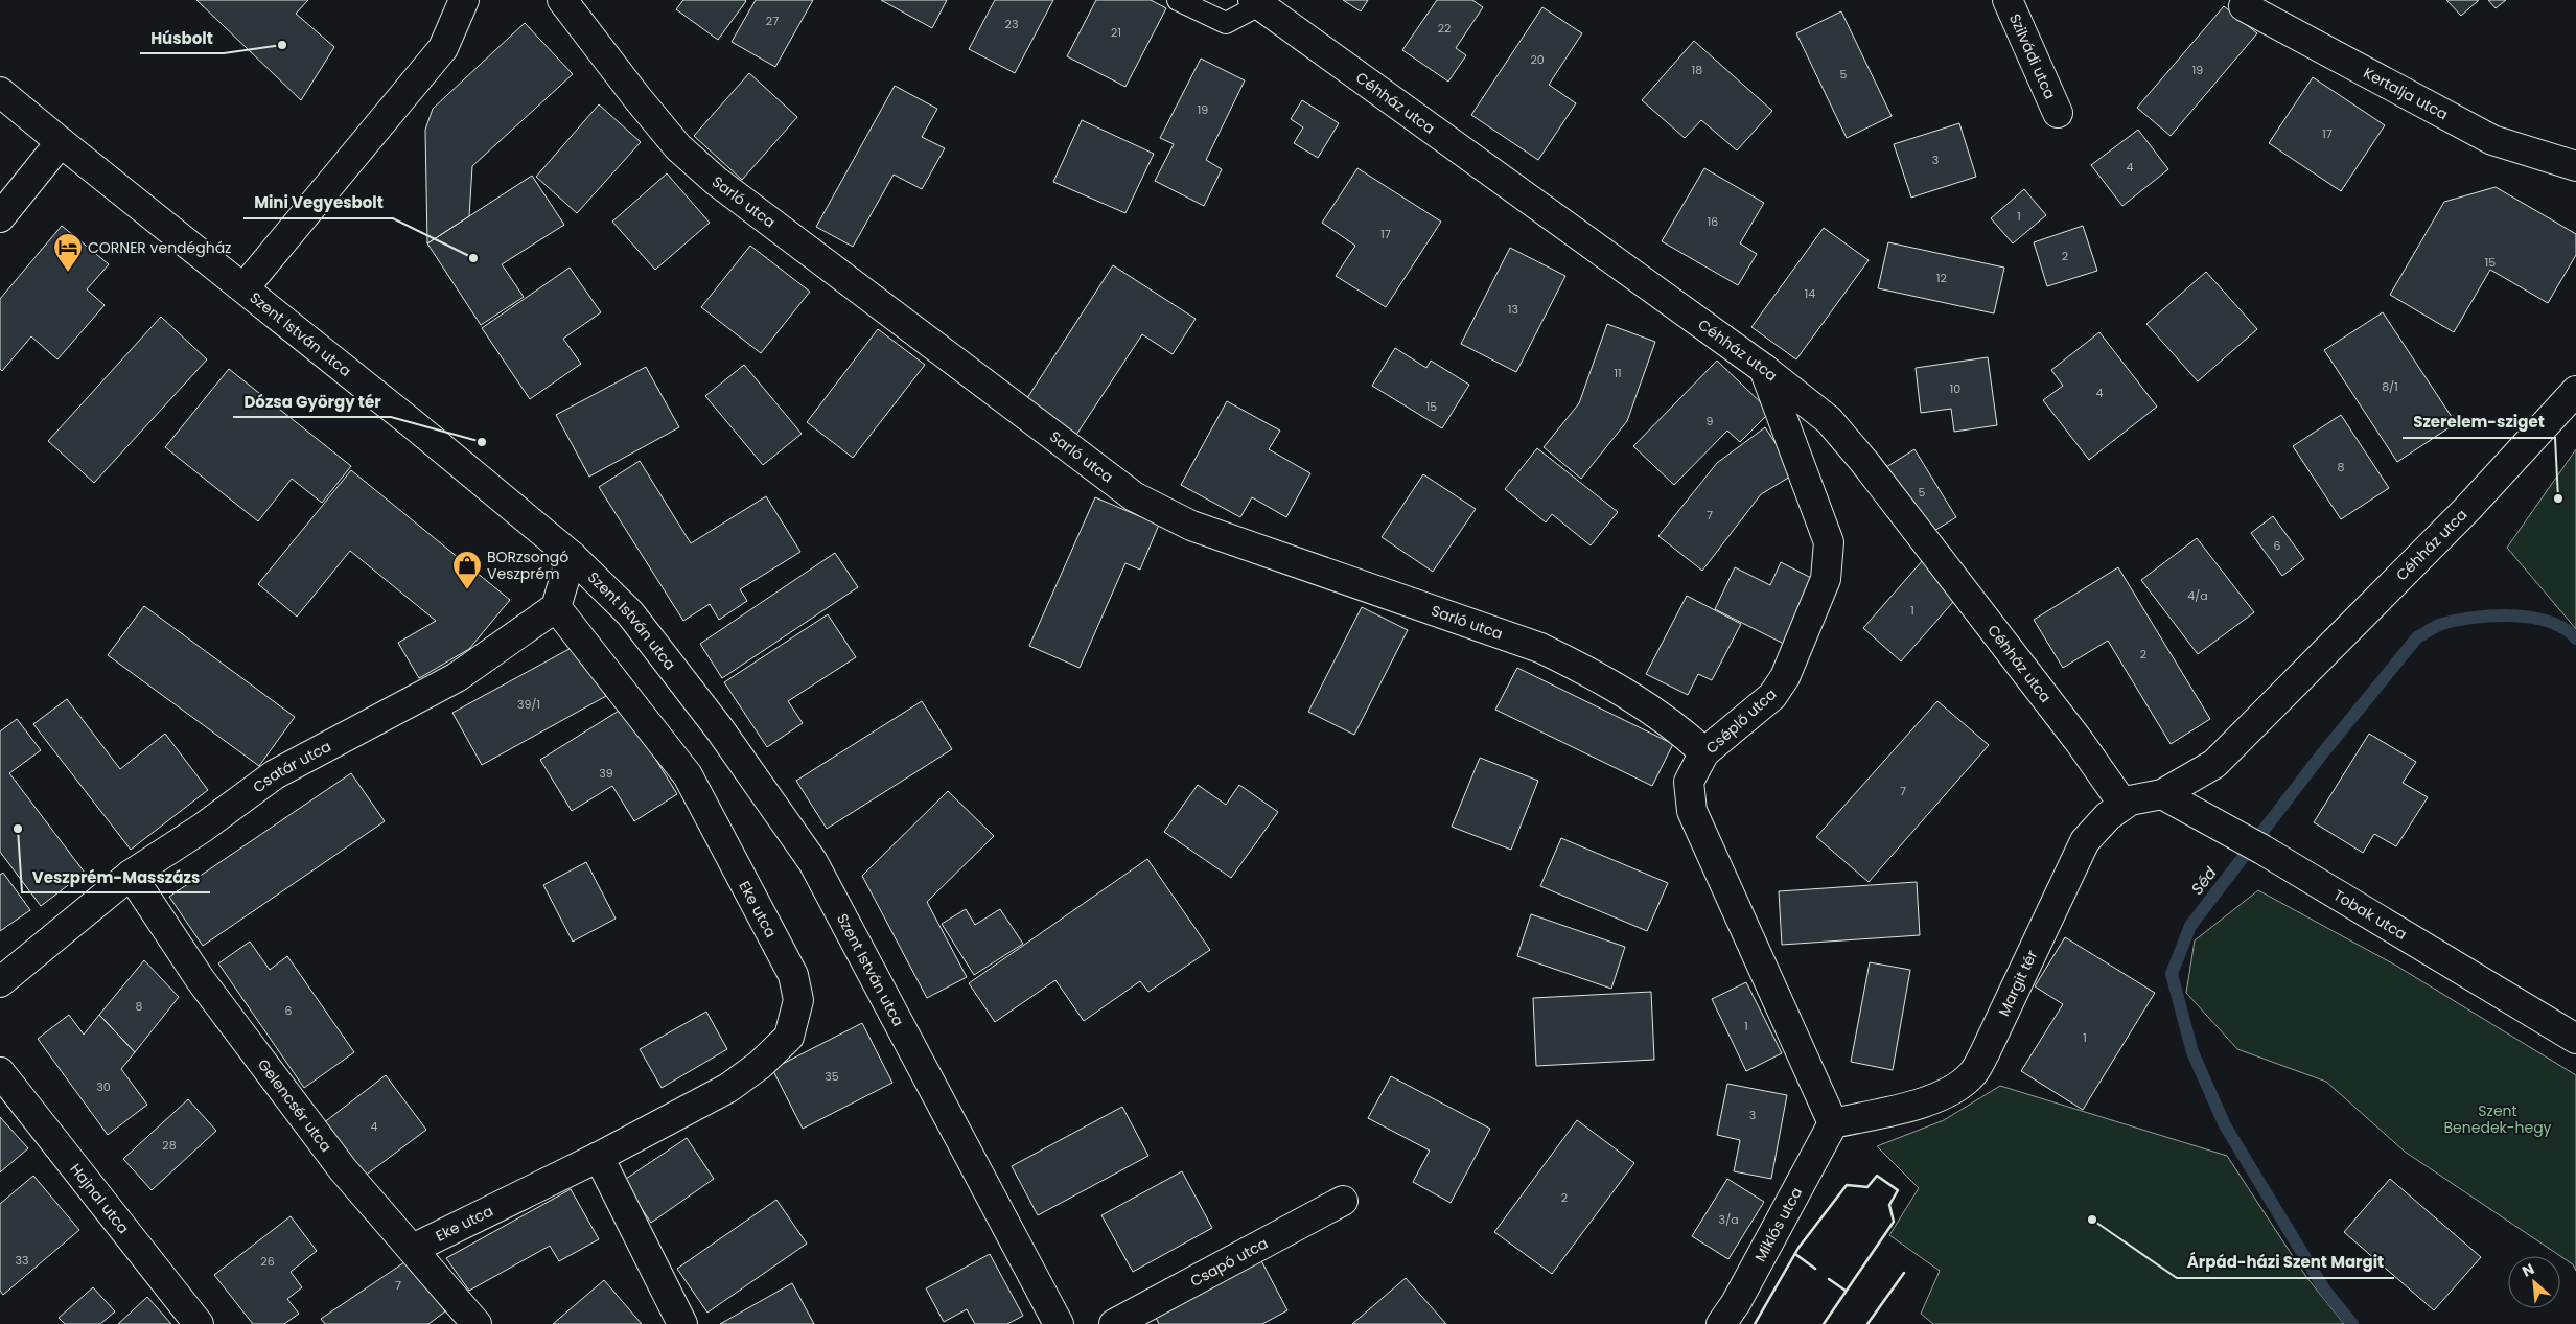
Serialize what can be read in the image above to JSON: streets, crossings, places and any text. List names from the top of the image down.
{
  "streets": {
    "street": [
      "Szilvádi utca",
      "Kertalja utca",
      "Céhház utca",
      "Sarló utca",
      "Szent István utca",
      "Cséplő utca",
      "Csatár utca",
      "Eke utca",
      "Tobak utca",
      "Margit tér",
      "Gelencsér utca",
      "Hajnal utca",
      "Miklós utca",
      "Csapó utca"
    ]
  },
  "crossings": [
    ["Céhház utca", "Cséplő utca"],
    ["Céhház utca", "Tobak utca"],
    ["Céhház utca", "Margit tér"],
    ["Sarló utca", "Cséplő utca"],
    ["Cséplő utca", "Margit tér"],
    ["Cséplő utca", "Miklós utca"],
    ["Csatár utca", "Eke utca"],
    ["Csatár utca", "Gelencsér utca"],
    ["Eke utca", "Gelencsér utca"],
    ["Tobak utca", "Margit tér"],
    ["Margit tér", "Miklós utca"]
  ],
  "water": ["Séd"],
  "parks": ["Szent Benedek-hegy"],
  "places": {
    "other": [
      "Húsbolt",
      "Mini Vegyesbolt",
      "Dózsa György tér",
      "Szerelem-sziget",
      "Veszprém-Masszázs",
      "Árpád-házi Szent Margit"
    ],
    "hotel": ["CORNER vendégház"],
    "shop": ["BORzsongó Veszprém"]
  },
  "house_numbers": [
    "27",
    "23",
    "22",
    "21",
    "20",
    "18",
    "19",
    "5",
    "19",
    "17",
    "3",
    "4",
    "1",
    "16",
    "17",
    "2",
    "15",
    "12",
    "14",
    "13",
    "11",
    "8/1",
    "10",
    "4",
    "15",
    "9",
    "8",
    "5",
    "7",
    "6",
    "4/a",
    "1",
    "2",
    "39/1",
    "39",
    "7",
    "8",
    "6",
    "1",
    "1",
    "35",
    "30",
    "3",
    "4",
    "28",
    "2",
    "3/a",
    "33",
    "26",
    "7"
  ],
  "north": "top left"
}
